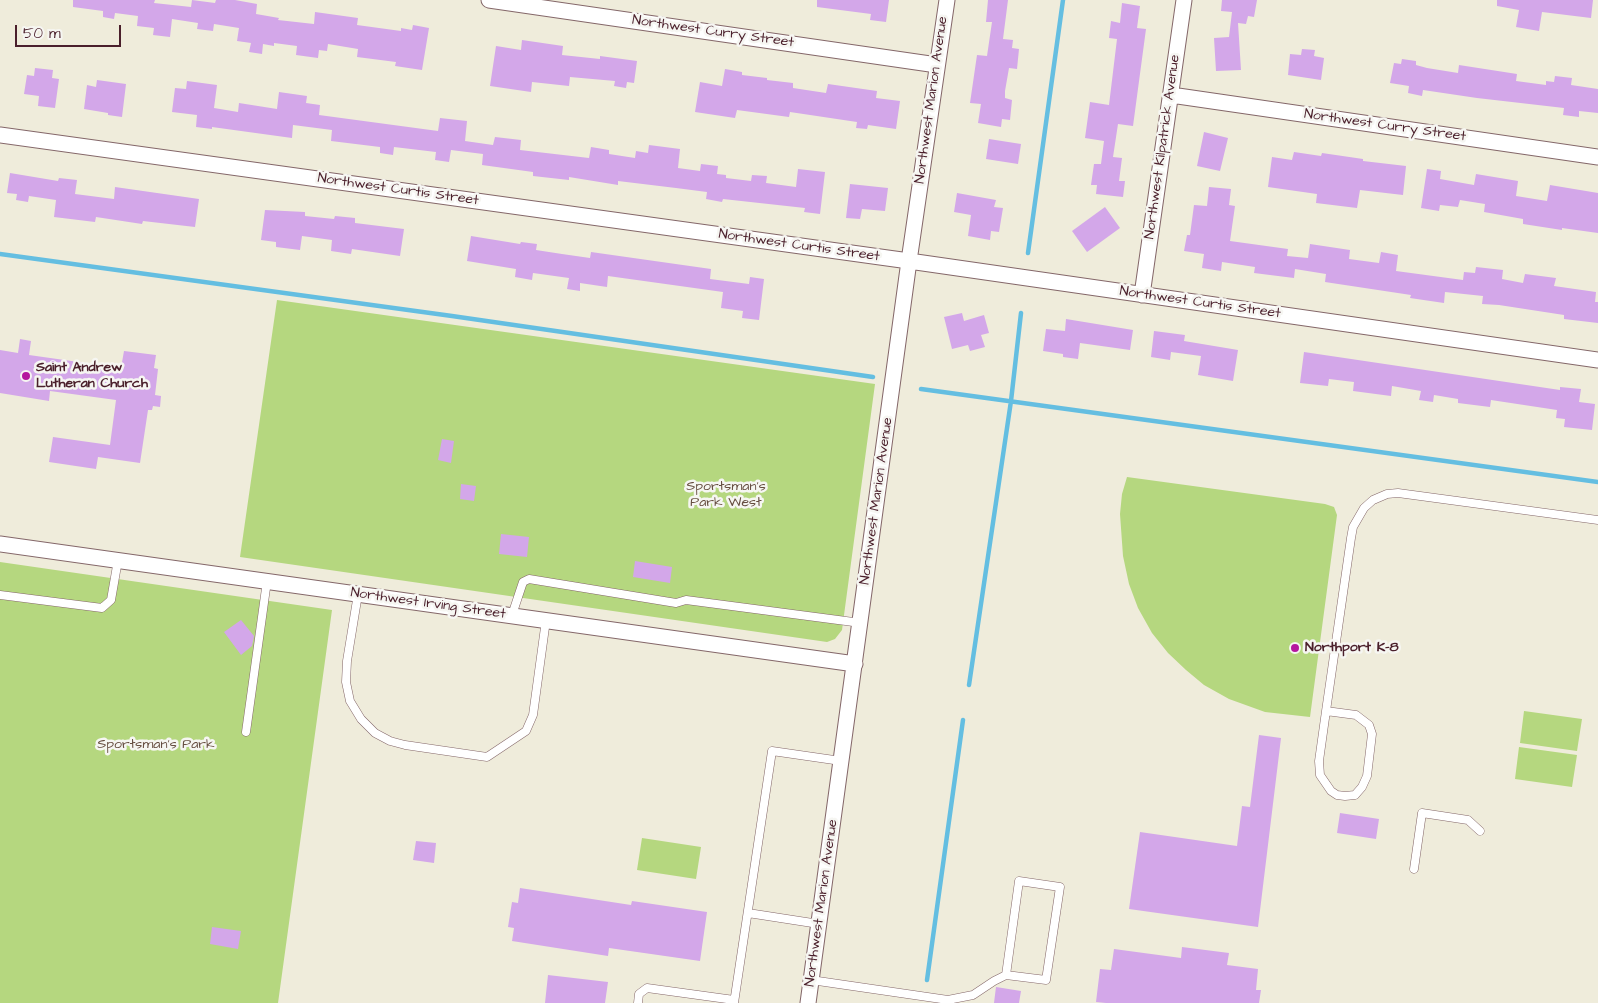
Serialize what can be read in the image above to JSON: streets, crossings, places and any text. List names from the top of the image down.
{
  "streets": {
    "street": [
      "Northwest Curry Street",
      "Northwest Marion Avenue",
      "Northwest Kilpatrick Avenue",
      "Northwest Curtis Street",
      "Northwest Irving Street"
    ]
  },
  "crossings": [
    ["Northwest Curry Street", "Northwest Marion Avenue"],
    ["Northwest Curry Street", "Northwest Kilpatrick Avenue"],
    ["Northwest Marion Avenue", "Northwest Curtis Street"],
    ["Northwest Marion Avenue", "Northwest Irving Street"],
    ["Northwest Kilpatrick Avenue", "Northwest Curtis Street"]
  ],
  "parks": ["Sportsman's Park West", "Sportsman's Park"],
  "places": ["Saint Andrew Lutheran Church", "Northport K-8"],
  "scale_bar": "50 m"
}
